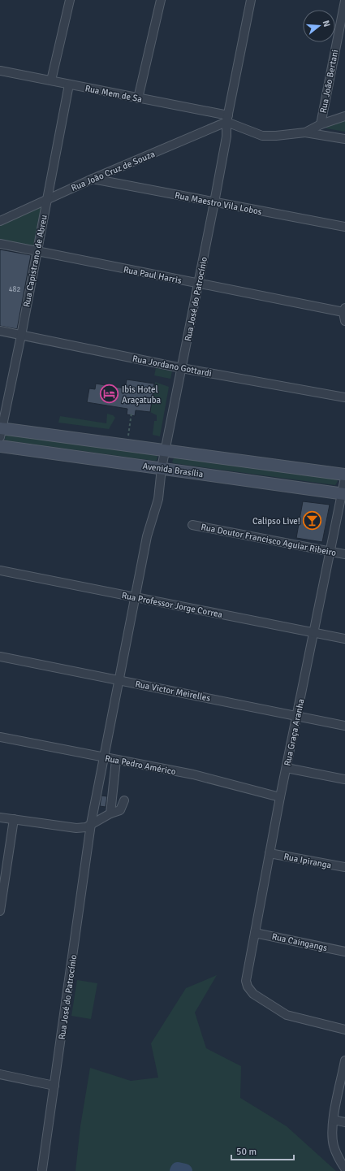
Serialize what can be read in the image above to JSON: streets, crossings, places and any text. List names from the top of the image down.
{
  "streets": {
    "main road": ["Avenida Brasília"],
    "street": [
      "Rua João Bertani",
      "Rua Mem de Sa",
      "Rua João Cruz de Souza",
      "Rua Maestro Vila Lobos",
      "Rua Capistrano de Abreu",
      "Rua Paul Harris",
      "Rua José do Patrocínio",
      "Rua Jordano Gottardi",
      "Rua Doutor Francisco Aguiar Ribeiro",
      "Rua Professor Jorge Correa",
      "Rua Victor Meirelles",
      "Rua Graça Aranha",
      "Rua Pedro Américo",
      "Rua Ipiranga",
      "Rua Caingangs"
    ]
  },
  "crossings": [
    ["Rua Mem de Sa", "Rua João Cruz de Souza"],
    ["Rua Mem de Sa", "Rua Capistrano de Abreu"],
    ["Rua Mem de Sa", "Rua José do Patrocínio"],
    ["Rua João Cruz de Souza", "Rua Maestro Vila Lobos"],
    ["Rua João Cruz de Souza", "Rua Capistrano de Abreu"],
    ["Rua João Cruz de Souza", "Rua José do Patrocínio"],
    ["Rua Maestro Vila Lobos", "Rua José do Patrocínio"],
    ["Rua Capistrano de Abreu", "Rua Paul Harris"],
    ["Rua Capistrano de Abreu", "Rua Jordano Gottardi"],
    ["Rua Capistrano de Abreu", "Avenida Brasília"],
    ["Rua Paul Harris", "Rua José do Patrocínio"],
    ["Rua José do Patrocínio", "Rua Jordano Gottardi"],
    ["Rua José do Patrocínio", "Avenida Brasília"],
    ["Rua José do Patrocínio", "Rua Professor Jorge Correa"],
    ["Rua José do Patrocínio", "Rua Victor Meirelles"],
    ["Rua José do Patrocínio", "Rua Pedro Américo"],
    ["Avenida Brasília", "Rua Graça Aranha"],
    ["Rua Doutor Francisco Aguiar Ribeiro", "Rua Graça Aranha"],
    ["Rua Professor Jorge Correa", "Rua Graça Aranha"],
    ["Rua Victor Meirelles", "Rua Graça Aranha"],
    ["Rua Graça Aranha", "Rua Pedro Américo"],
    ["Rua Graça Aranha", "Rua Ipiranga"],
    ["Rua Graça Aranha", "Rua Caingangs"]
  ],
  "places": {
    "hotel": ["Ibis Hotel Araçatuba"],
    "bar": ["Calipso Live!"]
  },
  "house_numbers": ["482"],
  "scale_bar": "50 m",
  "north": "right"
}
